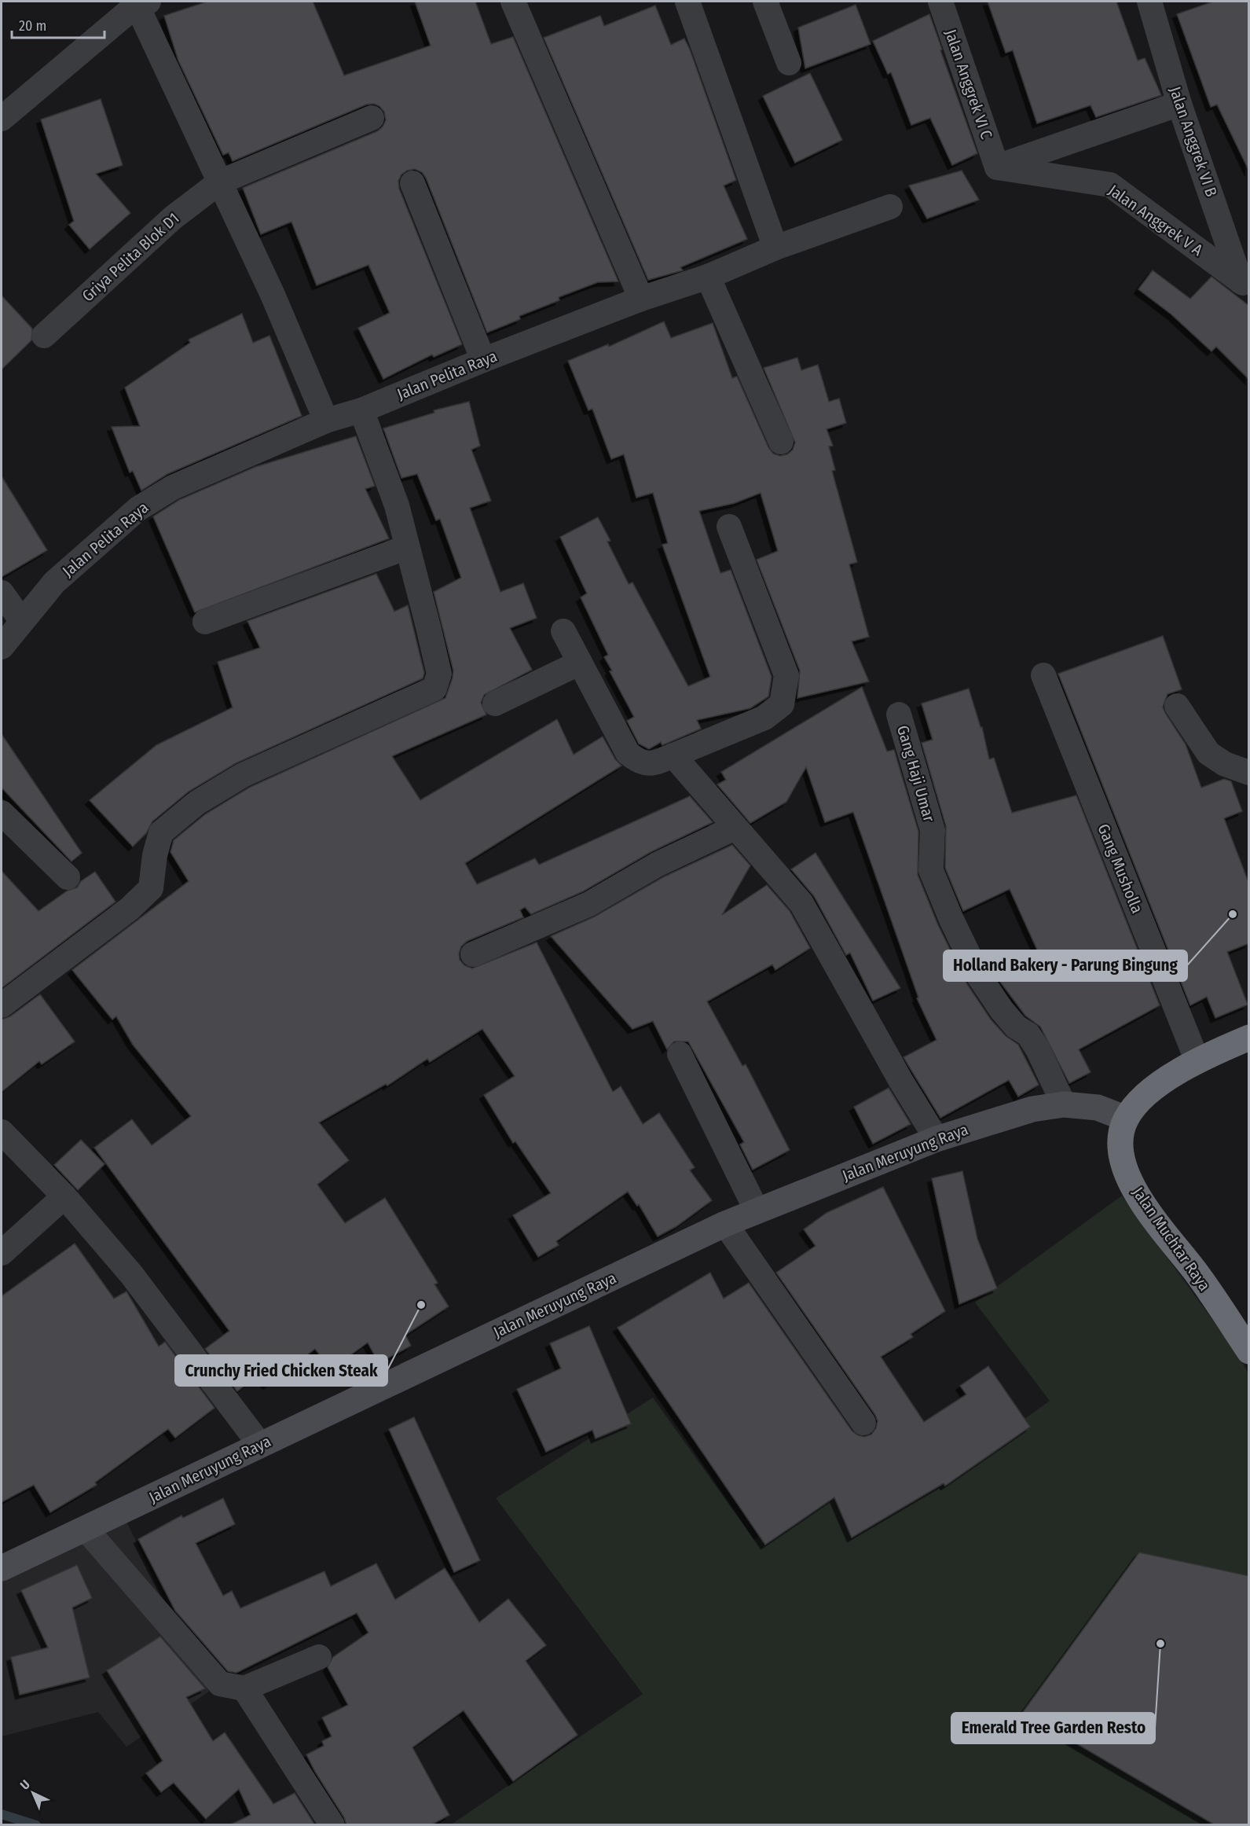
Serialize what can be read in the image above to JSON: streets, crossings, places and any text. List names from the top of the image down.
{
  "streets": {
    "highway": ["Jalan Muchtar Raya"],
    "main road": ["Jalan Meruyung Raya"],
    "street": [
      "Jalan Anggrek VI C",
      "Jalan Anggrek VI B",
      "Jalan Anggrek V A",
      "Griya Pelita Blok D1",
      "Jalan Pelita Raya",
      "Gang Haji Umar",
      "Gang Musholla"
    ]
  },
  "crossings": [
    ["Jalan Anggrek VI C", "Jalan Anggrek V A"],
    ["Jalan Anggrek VI B", "Jalan Anggrek V A"],
    ["Gang Haji Umar", "Jalan Meruyung Raya"],
    ["Jalan Meruyung Raya", "Jalan Muchtar Raya"]
  ],
  "places": ["Holland Bakery - Parung Bingung", "Crunchy Fried Chicken Steak", "Emerald Tree Garden Resto"],
  "scale_bar": "20 m",
  "north": "top left"
}
